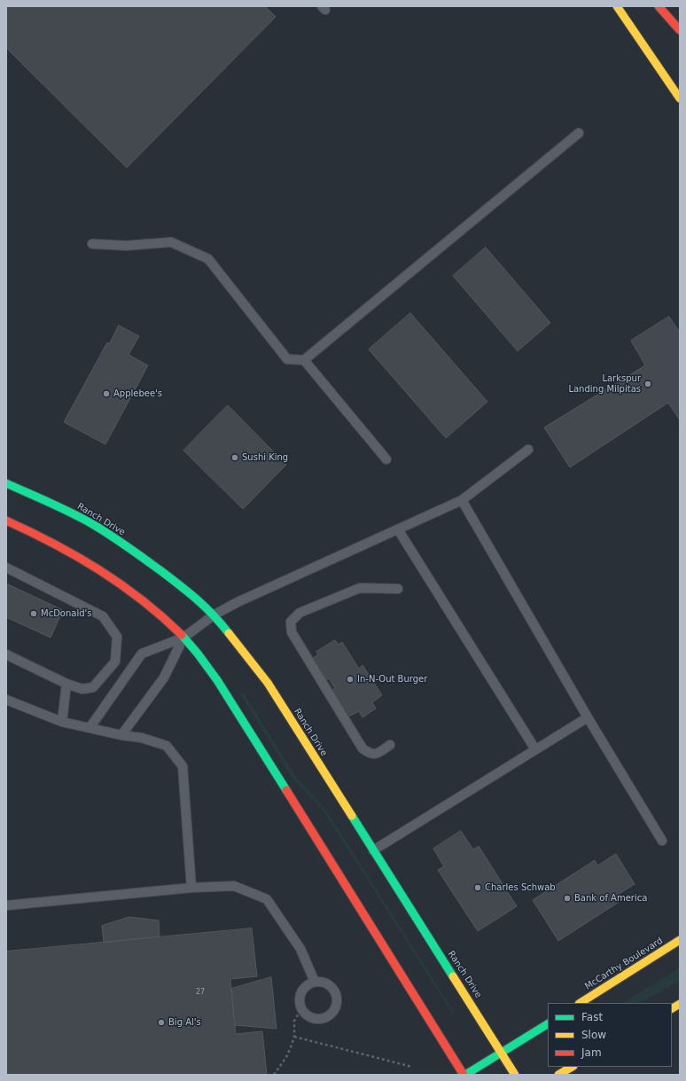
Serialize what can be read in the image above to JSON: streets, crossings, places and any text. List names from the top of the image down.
{
  "streets": {
    "main road": ["Ranch Drive", "McCarthy Boulevard"]
  },
  "places": [
    "Larkspur Landing Milpitas",
    "Applebee's",
    "Sushi King",
    "McDonald's",
    "In-N-Out Burger",
    "Charles Schwab",
    "Bank of America",
    "Big Al's"
  ],
  "house_numbers": ["27"],
  "legend": ["Fast", "Slow", "Jam"]
}
